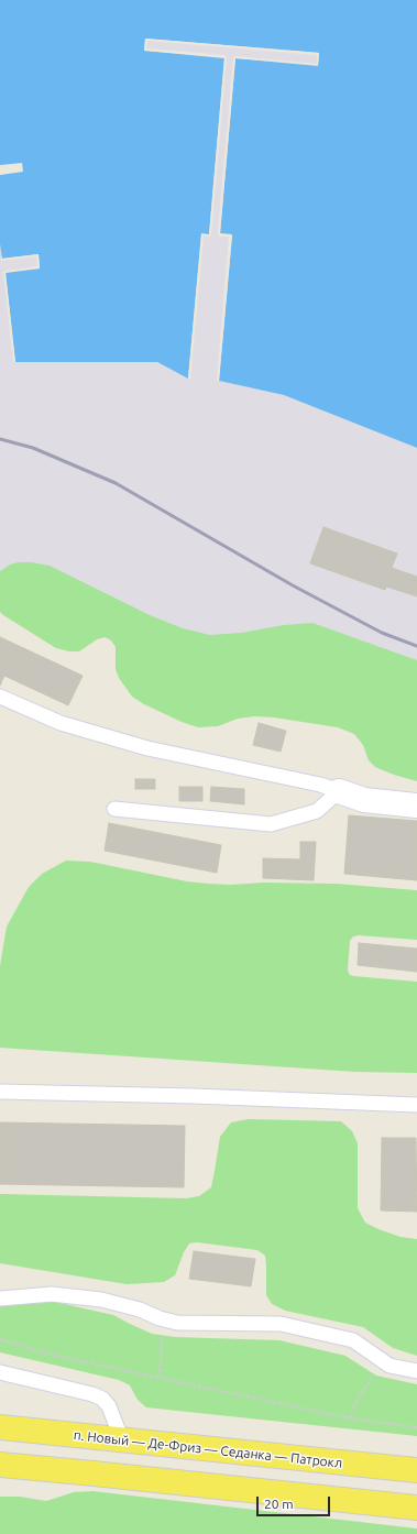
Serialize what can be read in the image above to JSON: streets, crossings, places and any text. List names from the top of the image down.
{
  "streets": {
    "main road": ["п. Новый — Де-Фриз — Седанка — Патрокл"]
  },
  "scale_bar": "20 m"
}
